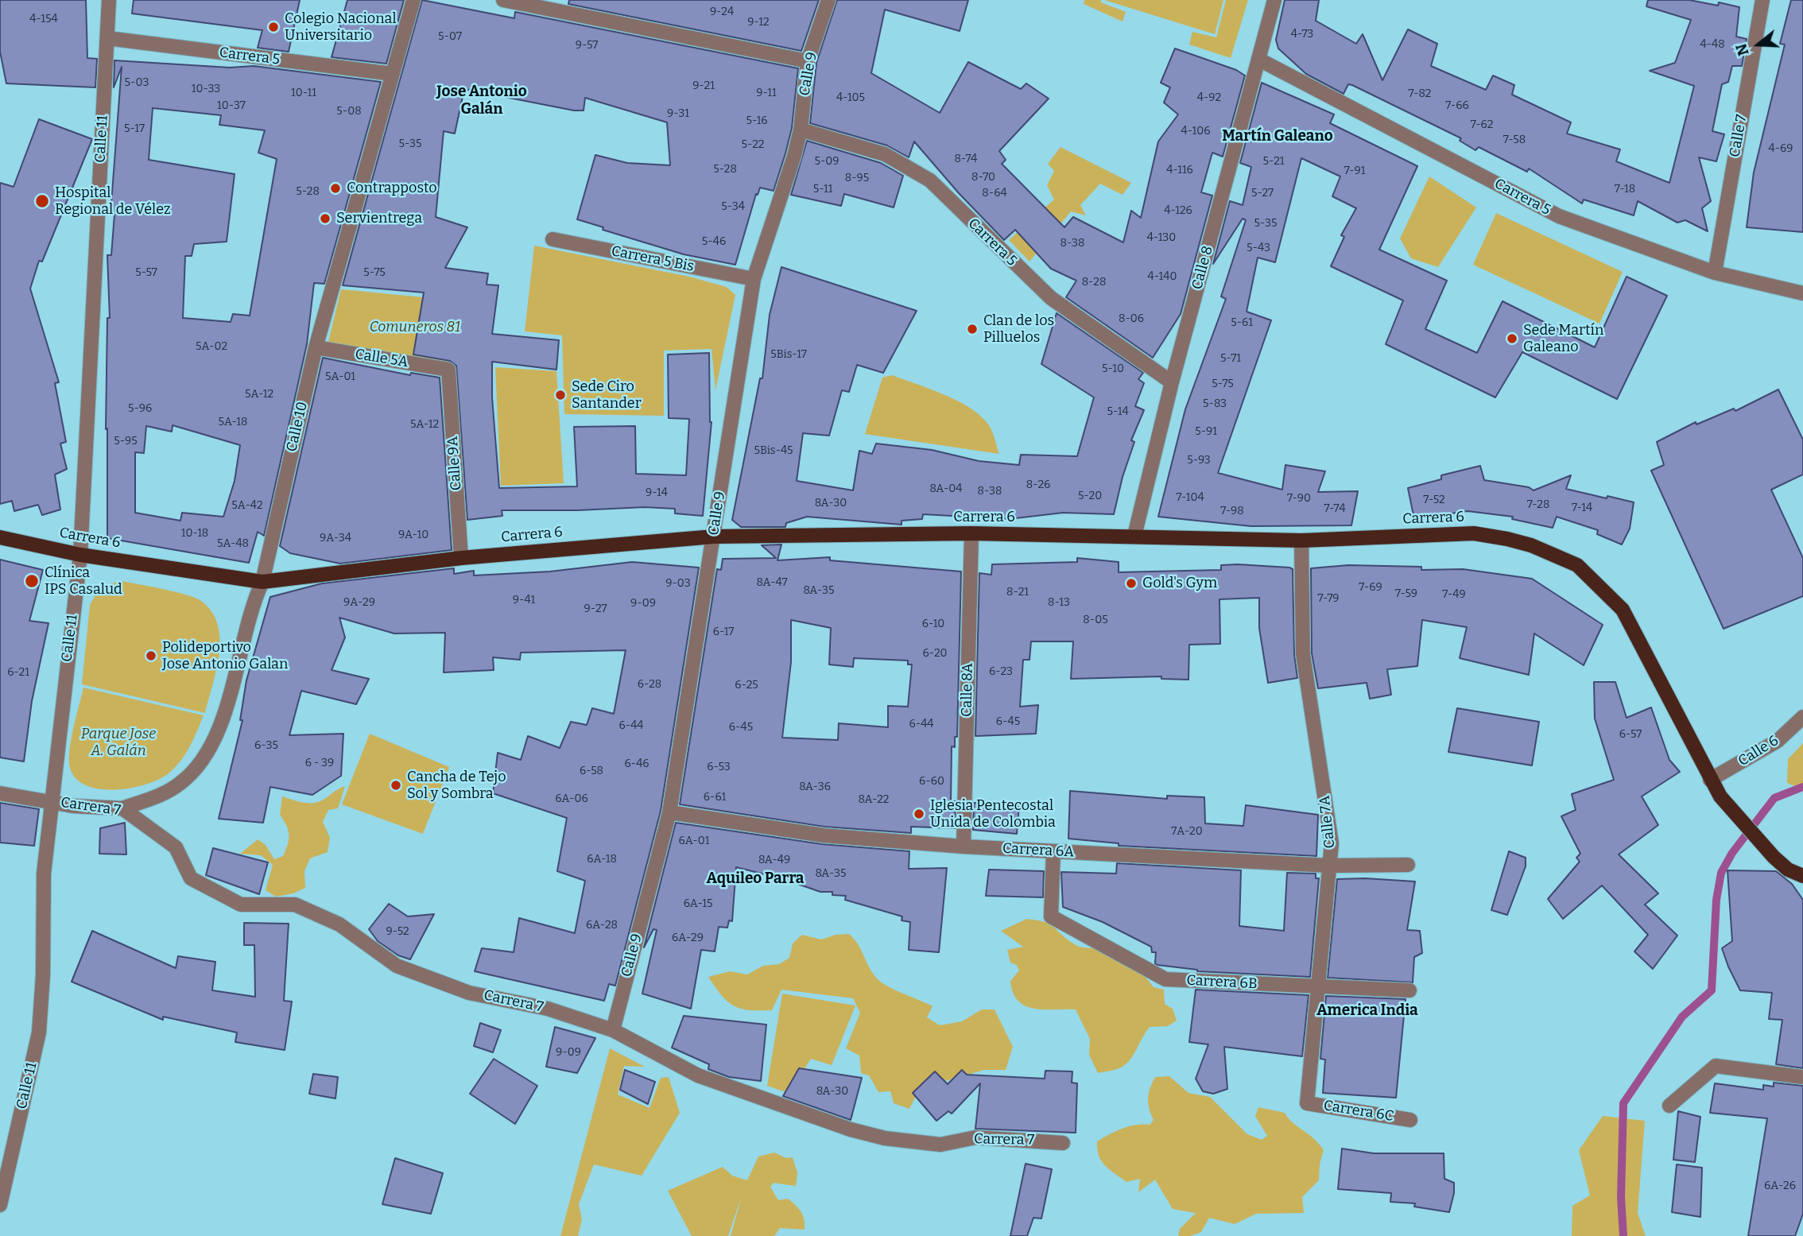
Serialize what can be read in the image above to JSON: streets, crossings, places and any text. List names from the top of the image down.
{
  "streets": {
    "main road": ["Carrera 6"],
    "street": [
      "Carrera 5",
      "Calle 9",
      "Calle 7",
      "Calle 11",
      "Carrera 5 Bis",
      "Calle 8",
      "Calle 5A",
      "Calle 10",
      "Calle 9A",
      "Calle 8A",
      "Calle 6",
      "Carrera 7",
      "Calle 7A",
      "Carrera 6A",
      "Carrera 6B",
      "Carrera 6C"
    ]
  },
  "crossings": [
    ["Carrera 5", "Calle 9"],
    ["Carrera 5", "Calle 7"],
    ["Carrera 5", "Calle 11"],
    ["Carrera 5", "Calle 8"],
    ["Carrera 5", "Calle 10"],
    ["Calle 9", "Carrera 5 Bis"],
    ["Calle 9", "Carrera 6"],
    ["Calle 9", "Carrera 7"],
    ["Calle 9", "Carrera 6A"],
    ["Calle 11", "Carrera 6"],
    ["Calle 11", "Carrera 7"],
    ["Calle 8", "Carrera 6"],
    ["Calle 5A", "Calle 10"],
    ["Calle 5A", "Calle 9A"],
    ["Calle 10", "Carrera 6"],
    ["Calle 10", "Carrera 7"],
    ["Calle 9A", "Carrera 6"],
    ["Carrera 6", "Calle 8A"],
    ["Carrera 6", "Calle 6"],
    ["Carrera 6", "Calle 7A"],
    ["Calle 8A", "Carrera 6A"],
    ["Calle 7A", "Carrera 6A"],
    ["Calle 7A", "Carrera 6B"],
    ["Calle 7A", "Carrera 6C"],
    ["Carrera 6A", "Carrera 6B"]
  ],
  "districts": [
    "Jose Antonio Galán",
    "Martín Galeano",
    "Aquileo Parra",
    "America India"
  ],
  "parks": ["Comuneros 81", "Parque Jose A. Galán"],
  "places": [
    "Colegio Nacional Universitario",
    "Contrapposto",
    "Hospital Regional de Vélez",
    "Servientrega",
    "Clan de los Pilluelos",
    "Sede Martín Galeano",
    "Sede Ciro Santander",
    "Clínica IPS Casalud",
    "Gold's Gym",
    "Polideportivo Jose Antonio Galan",
    "Cancha de Tejo Sol y Sombra",
    "Iglesia Pentecostal Unida de Colombia"
  ],
  "house_numbers": [
    "9-24",
    "4-154",
    "9-12",
    "4-73",
    "5-07",
    "4-48",
    "9-57",
    "5-03",
    "9-21",
    "10-33",
    "10-11",
    "9-11",
    "7-82",
    "4-105",
    "4-92",
    "10-37",
    "7-66",
    "5-08",
    "9-31",
    "5-16",
    "7-62",
    "5-17",
    "4-106",
    "7-58",
    "5-35",
    "5-22",
    "4-69",
    "8-74",
    "5-09",
    "5-21",
    "5-28",
    "4-116",
    "7-91",
    "8-70",
    "8-95",
    "5-11",
    "7-18",
    "5-28",
    "8-64",
    "5-27",
    "5-34",
    "4-126",
    "5-35",
    "4-130",
    "5-46",
    "8-38",
    "5-43",
    "5-57",
    "5-75",
    "4-140",
    "8-28",
    "8-06",
    "5-61",
    "5A-02",
    "5Bis-17",
    "5-71",
    "5-10",
    "5A-01",
    "5-75",
    "5A-12",
    "5-83",
    "5-96",
    "5-14",
    "5A-18",
    "5A-12",
    "5-91",
    "5-95",
    "5Bis-45",
    "5-93",
    "8-26",
    "8A-04",
    "8-38",
    "9-14",
    "5-20",
    "7-104",
    "7-90",
    "7-52",
    "8A-30",
    "7-28",
    "5A-42",
    "7-14",
    "7-74",
    "7-98",
    "10-18",
    "9A-10",
    "9A-34",
    "5A-48",
    "8A-47",
    "9-03",
    "7-69",
    "8A-35",
    "8-21",
    "7-59",
    "7-49",
    "7-79",
    "9-41",
    "9A-29",
    "8-13",
    "9-09",
    "9-27",
    "8-05",
    "6-10",
    "6-17",
    "6-20",
    "6-23",
    "6-21",
    "6-28",
    "6-25",
    "6-45",
    "6-44",
    "6-44",
    "6-45",
    "6-57",
    "6-35",
    "6 - 39",
    "6-46",
    "6-53",
    "6-58",
    "6-60",
    "8A-36",
    "6-61",
    "6A-06",
    "8A-22",
    "7A-20",
    "6A-01",
    "6A-18",
    "8A-49",
    "8A-35",
    "6A-15",
    "6A-28",
    "9-52",
    "6A-29",
    "9-09",
    "8A-30",
    "6A-26"
  ],
  "north": "left"
}
